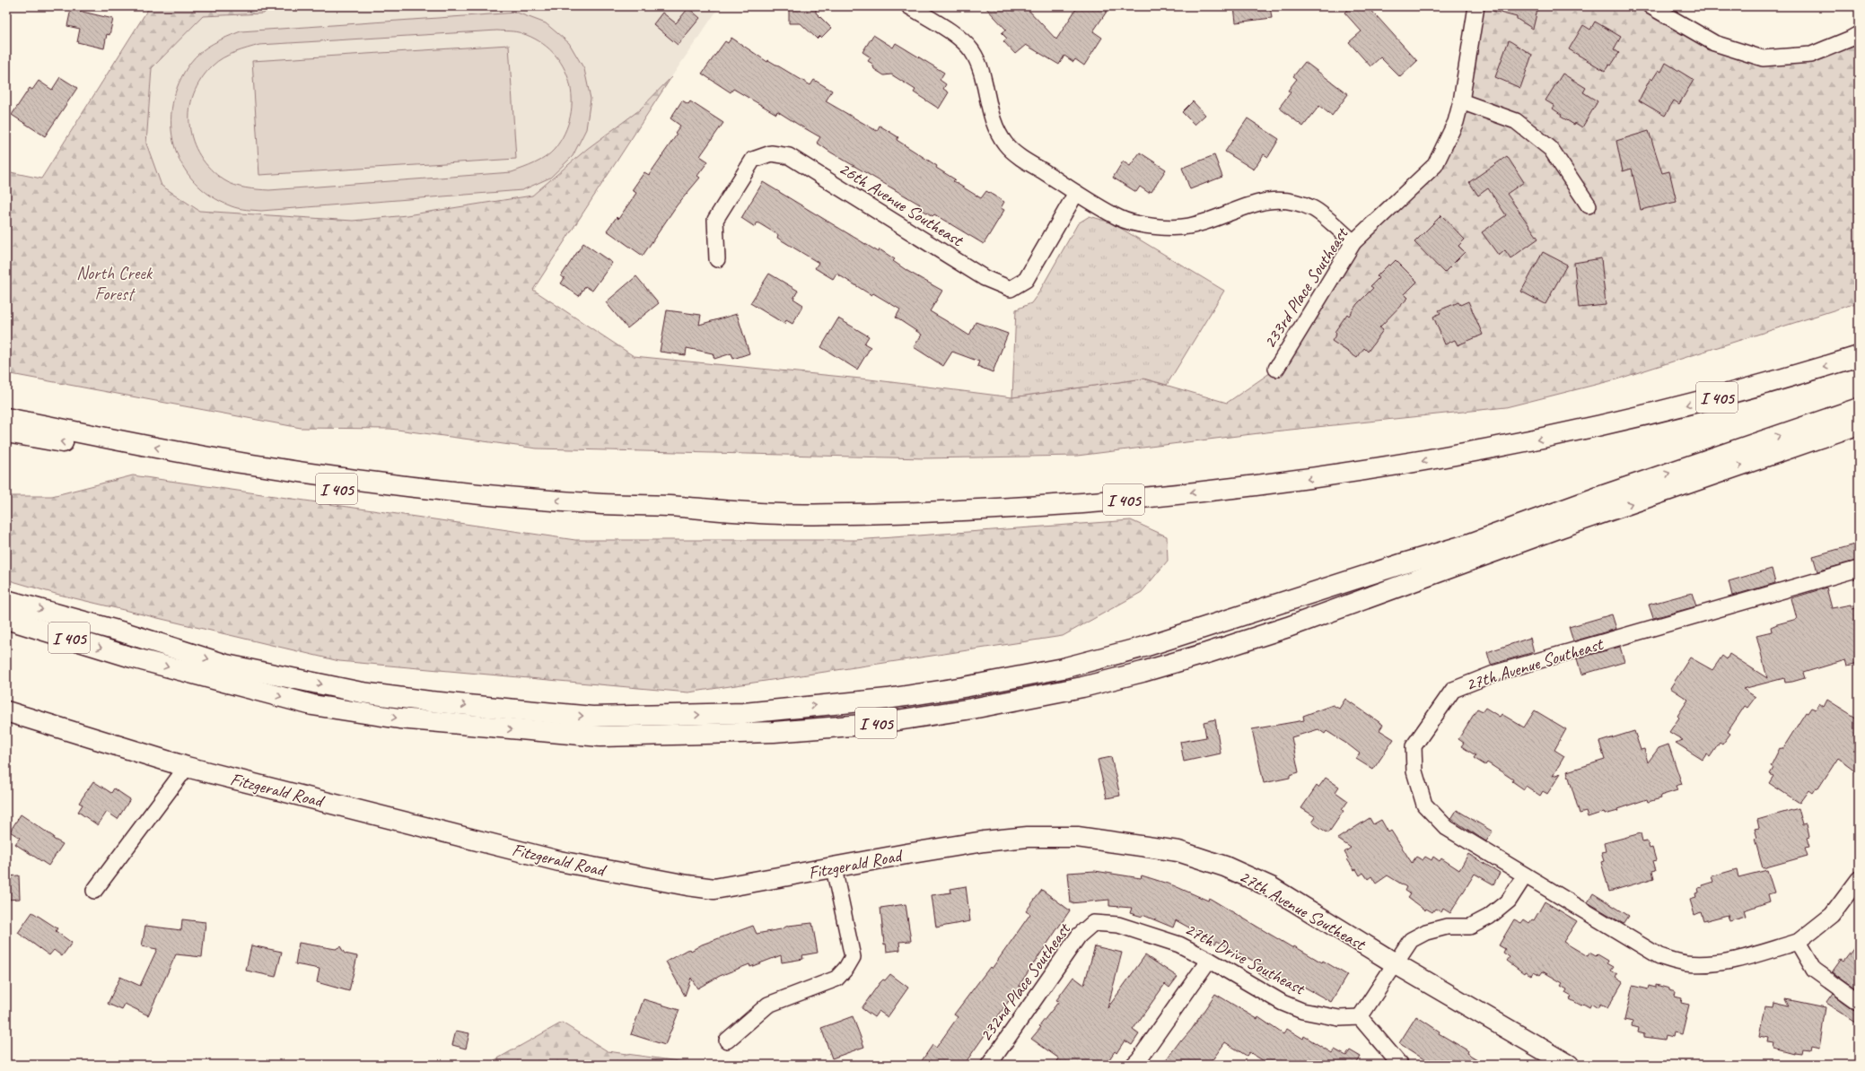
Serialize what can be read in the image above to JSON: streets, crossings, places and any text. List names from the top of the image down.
{
  "streets": {
    "main road": ["I 405", "27th Avenue Southeast", "Fitzgerald Road"],
    "street": [
      "26th Avenue Southeast",
      "233rd Place Southeast",
      "27th Drive Southeast",
      "232nd Place Southeast"
    ]
  },
  "crossings": [
    ["27th Avenue Southeast", "Fitzgerald Road"],
    ["27th Drive Southeast", "232nd Place Southeast"]
  ],
  "parks": ["North Creek Forest"]
}
